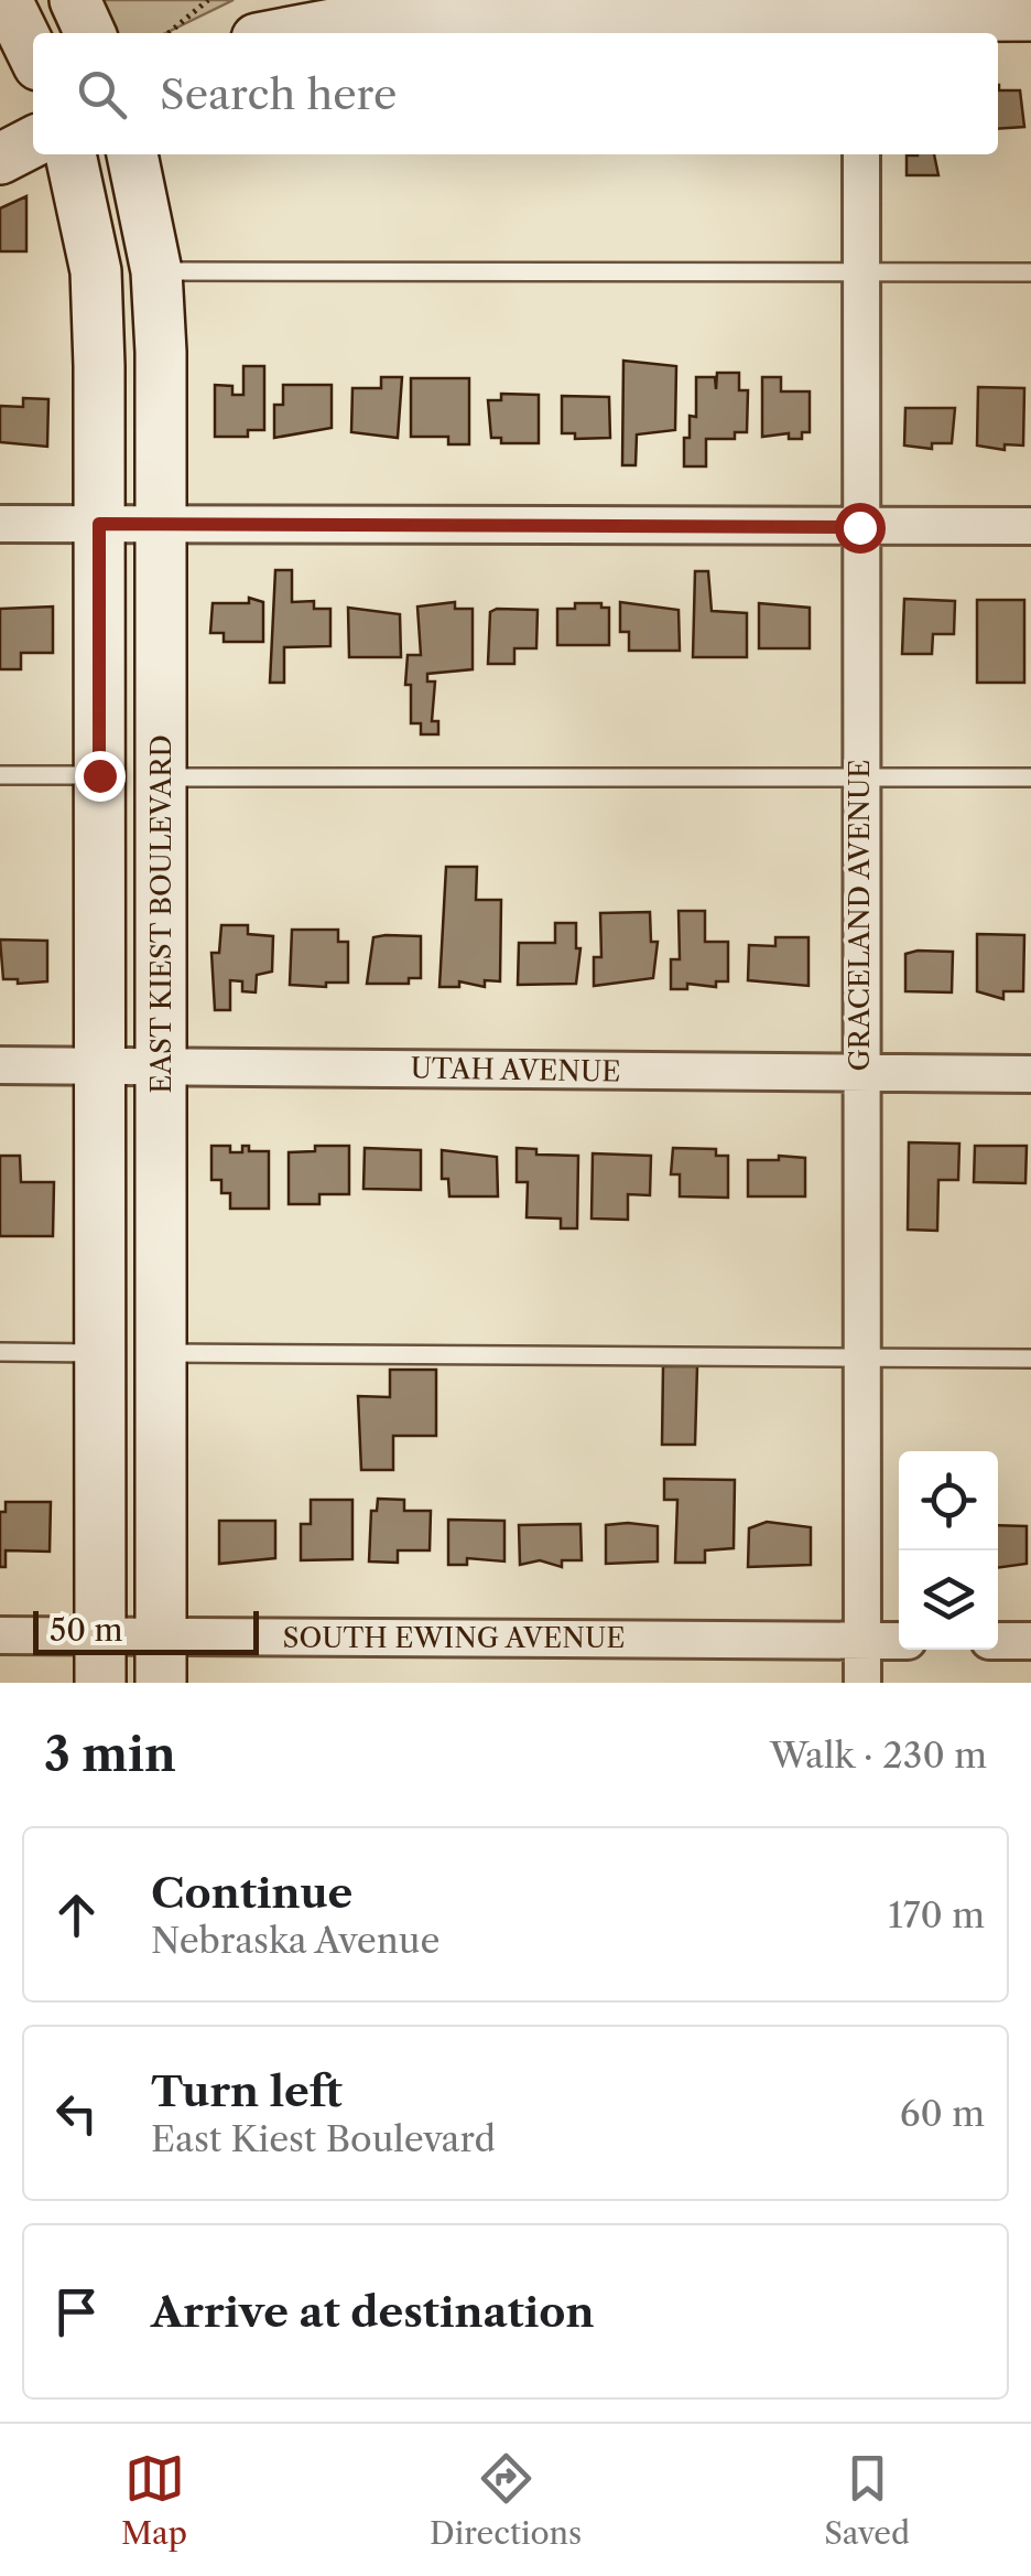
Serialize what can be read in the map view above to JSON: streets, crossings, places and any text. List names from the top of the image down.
{
  "streets": {
    "main road": ["EAST KIEST BOULEVARD"],
    "street": ["GRACELAND AVENUE", "UTAH AVENUE", "SOUTH EWING AVENUE"]
  },
  "crossings": [
    ["EAST KIEST BOULEVARD", "UTAH AVENUE"],
    ["EAST KIEST BOULEVARD", "SOUTH EWING AVENUE"],
    ["GRACELAND AVENUE", "UTAH AVENUE"],
    ["GRACELAND AVENUE", "SOUTH EWING AVENUE"]
  ],
  "scale_bar": "50 m",
  "page": {
    "search": "Search here",
    "scale": "50 m",
    "heading": ["3 min", "Walk · 230 m"],
    "list": [
      ["Continue", "Nebraska Avenue", "170 m"],
      ["Turn left", "East Kiest Boulevard", "60 m"],
      "Arrive at destination"
    ],
    "nav": ["Map", "Directions", "Saved"]
  }
}
